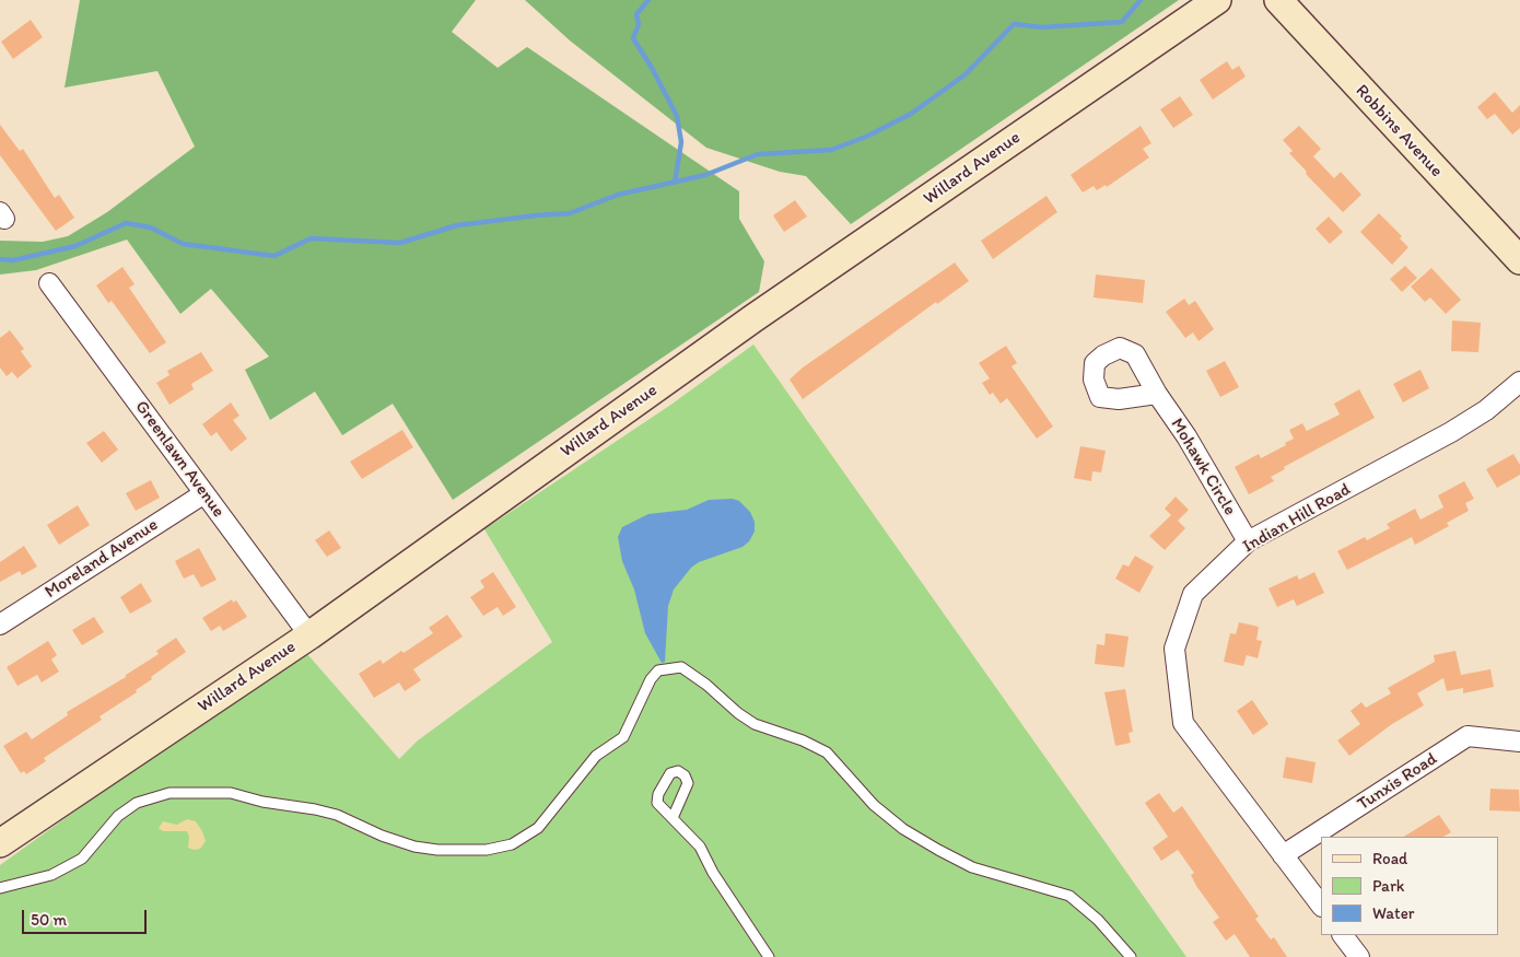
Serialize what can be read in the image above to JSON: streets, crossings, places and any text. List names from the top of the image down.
{
  "streets": {
    "main road": ["Robbins Avenue", "Willard Avenue"],
    "street": [
      "Greenlawn Avenue",
      "Mohawk Circle",
      "Indian Hill Road",
      "Moreland Avenue",
      "Tunxis Road"
    ]
  },
  "crossings": [
    ["Willard Avenue", "Greenlawn Avenue"],
    ["Greenlawn Avenue", "Moreland Avenue"],
    ["Mohawk Circle", "Indian Hill Road"],
    ["Indian Hill Road", "Tunxis Road"]
  ],
  "legend": ["Road", "Park", "Water"],
  "scale_bar": "50 m"
}
